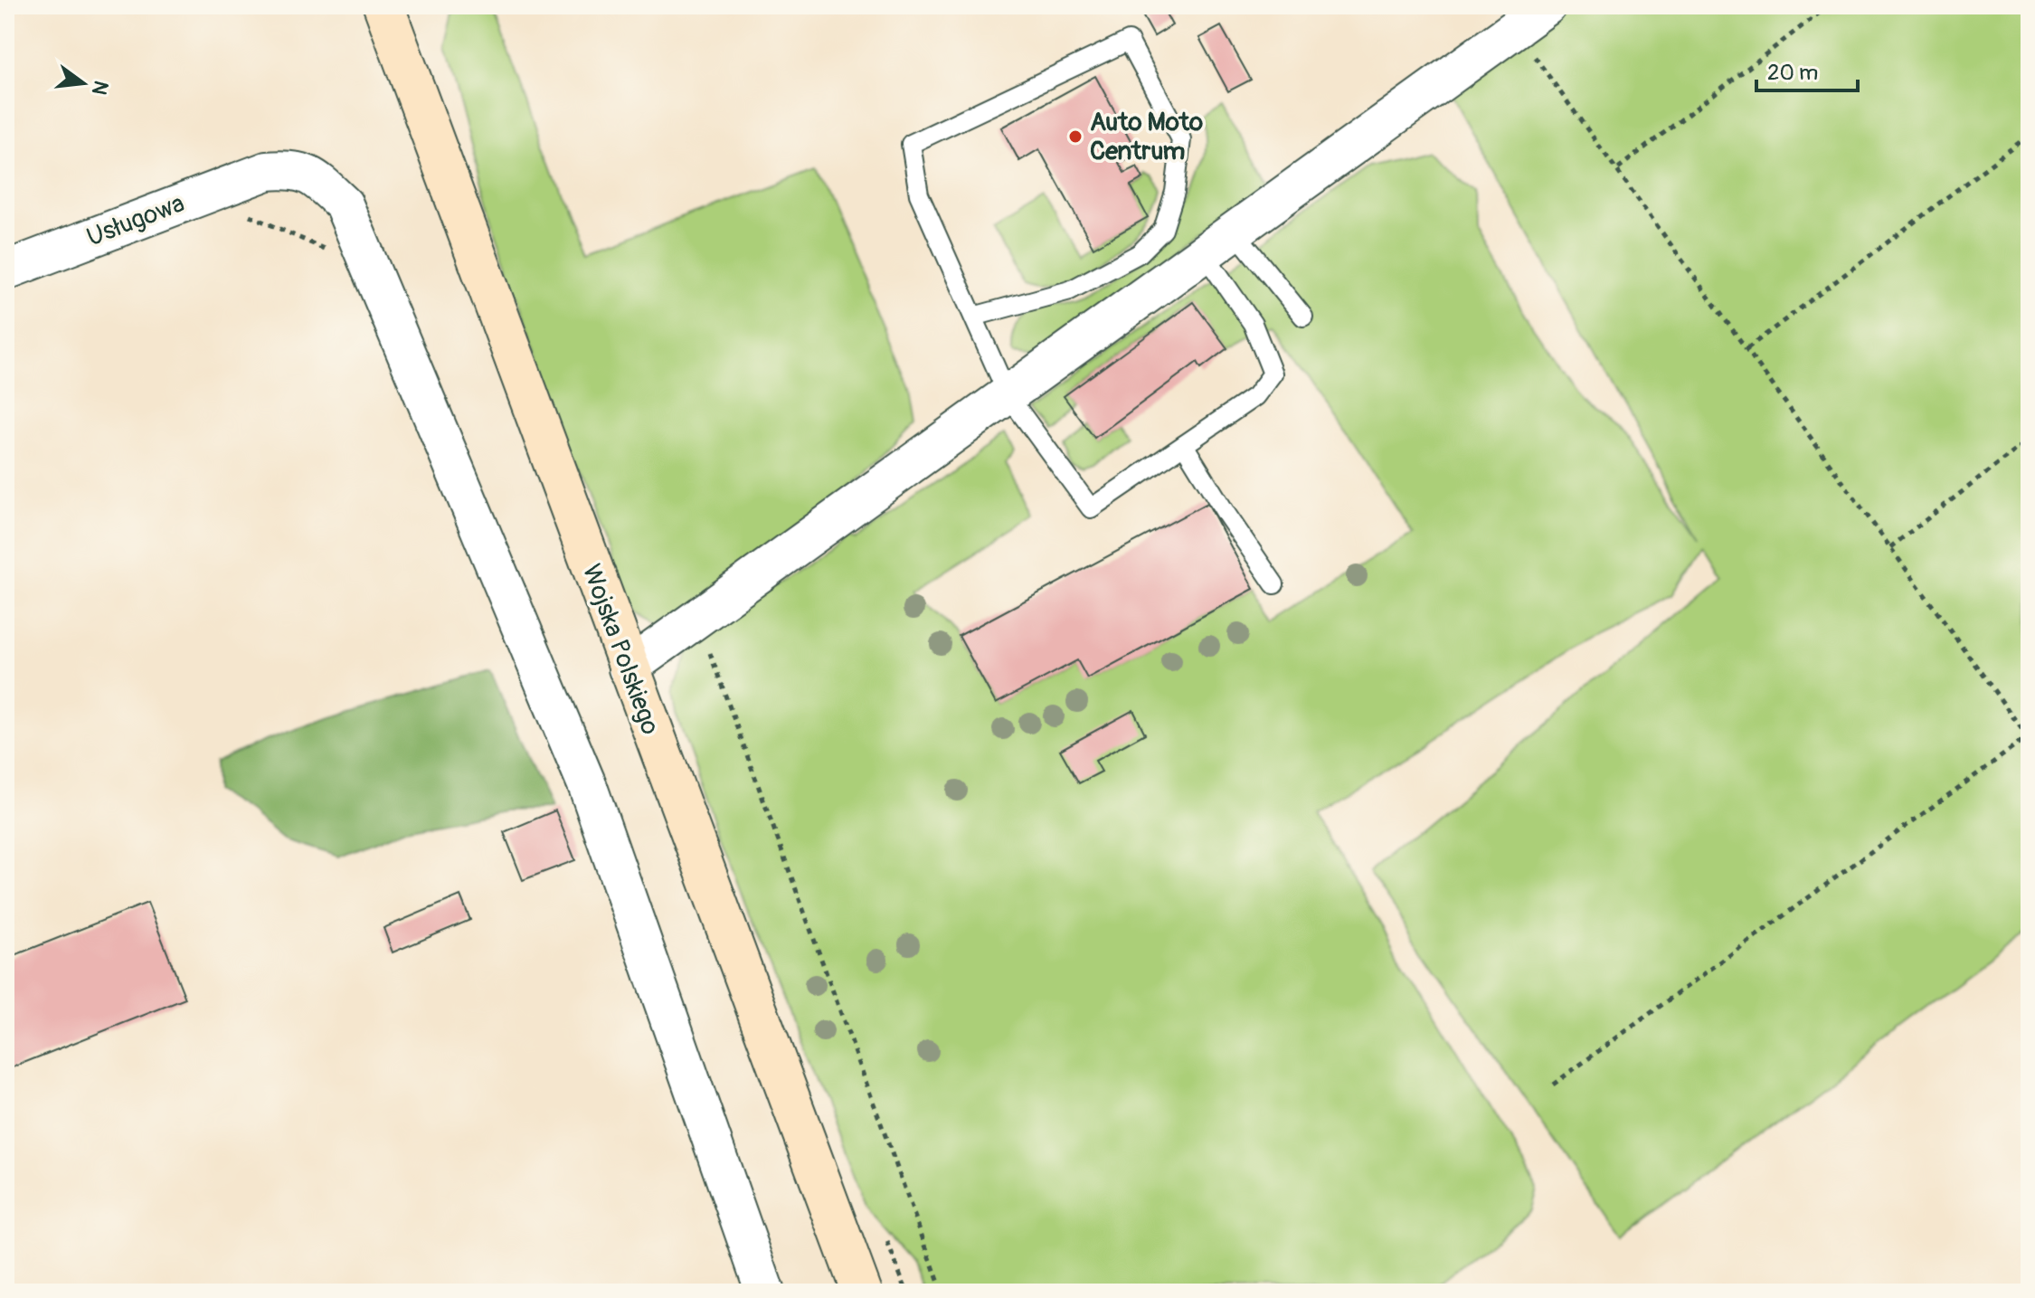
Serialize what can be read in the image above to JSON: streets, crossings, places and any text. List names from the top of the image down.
{
  "streets": {
    "main road": ["Wojska Polskiego"],
    "street": ["Usługowa"]
  },
  "places": ["Auto Moto Centrum"],
  "scale_bar": "20 m",
  "north": "right"
}
